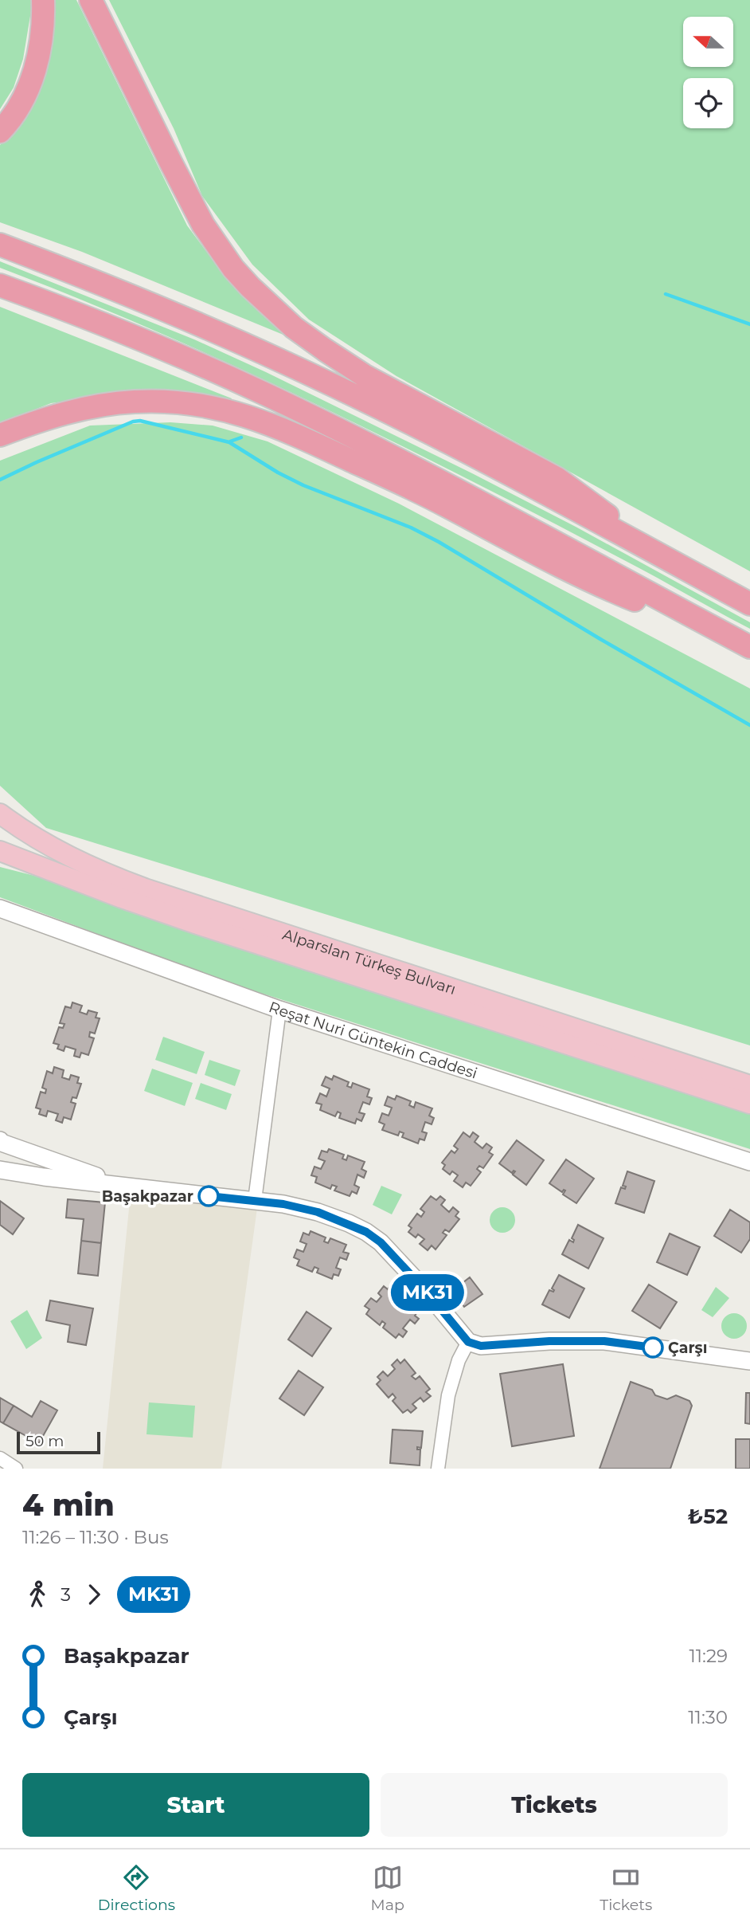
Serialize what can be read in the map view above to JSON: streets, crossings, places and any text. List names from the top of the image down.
{
  "streets": {
    "main road": ["Alparslan Türkeş Bulvarı"],
    "street": ["Reşat Nuri Güntekin Caddesi"]
  },
  "places": ["Başakpazar", "Çarşı"],
  "lines": ["bus line MK31"],
  "scale_bar": "50 m",
  "north": "left",
  "page": {
    "on_map": "MK31",
    "scale": "50 m",
    "heading": ["4 min", "11:26 – 11:30 · Bus", "₺52"],
    "legs": ["3", "MK31"],
    "list": [
      {
        "name": "Başakpazar",
        "value": "11:29"
      },
      {
        "name": "Çarşı",
        "value": "11:30"
      }
    ],
    "buttons": ["Start", "Tickets"],
    "tabs": ["Directions", "Map", "Tickets"]
  }
}
